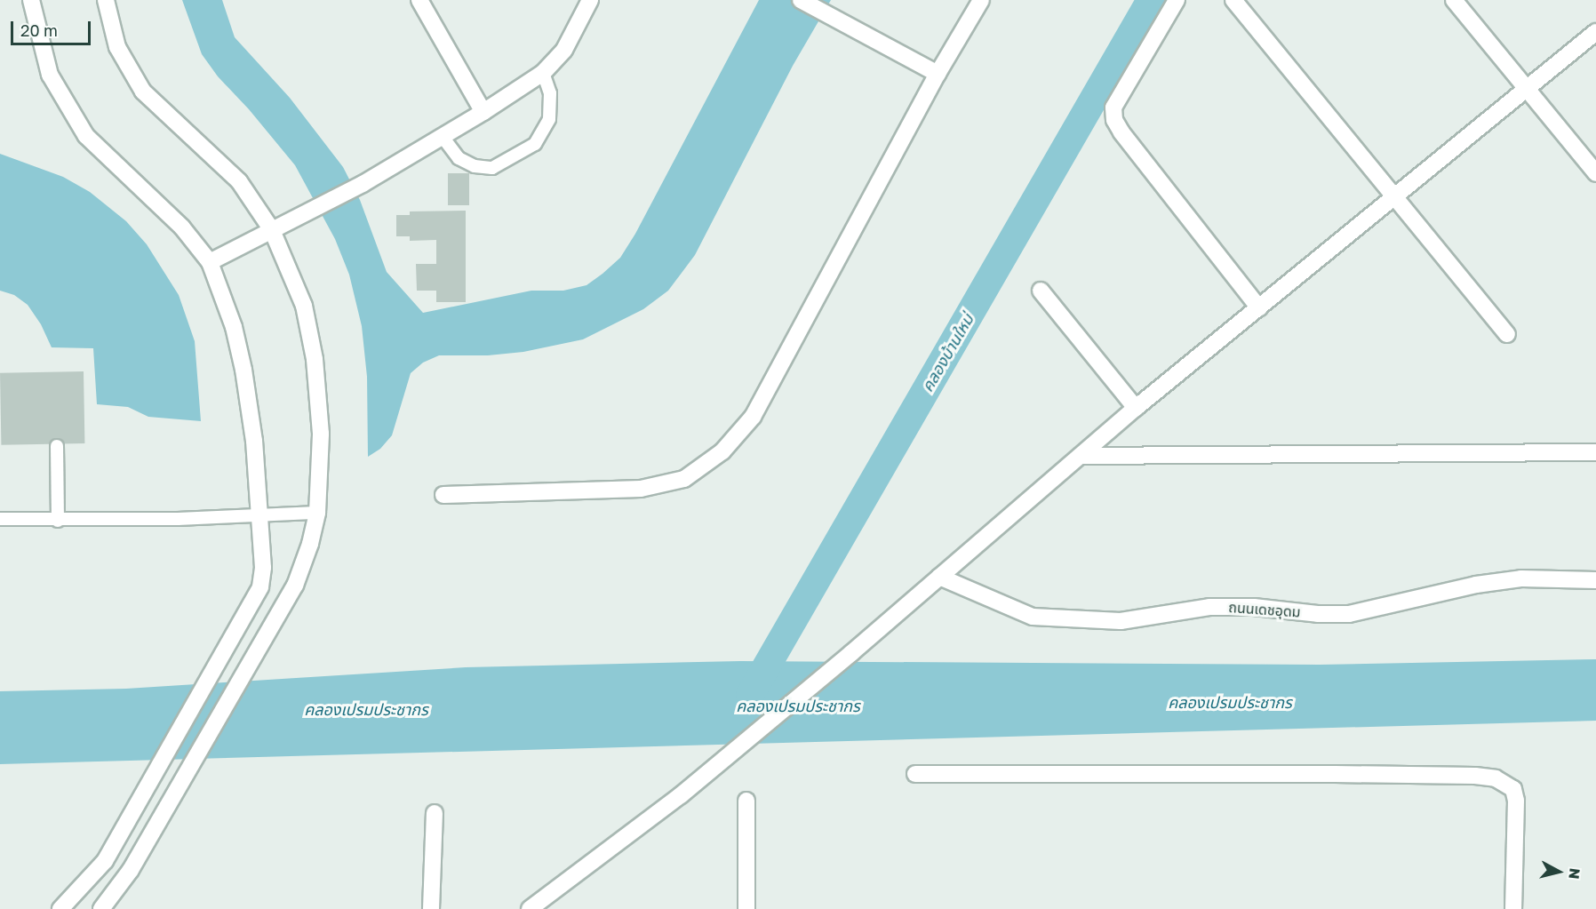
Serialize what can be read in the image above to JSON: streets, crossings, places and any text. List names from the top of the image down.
{
  "streets": {
    "street": ["ถนนเดชอุดม"]
  },
  "water": ["คลองบ้านใหม่", "คลองเปรมประชากร"],
  "scale_bar": "20 m",
  "north": "right"
}
